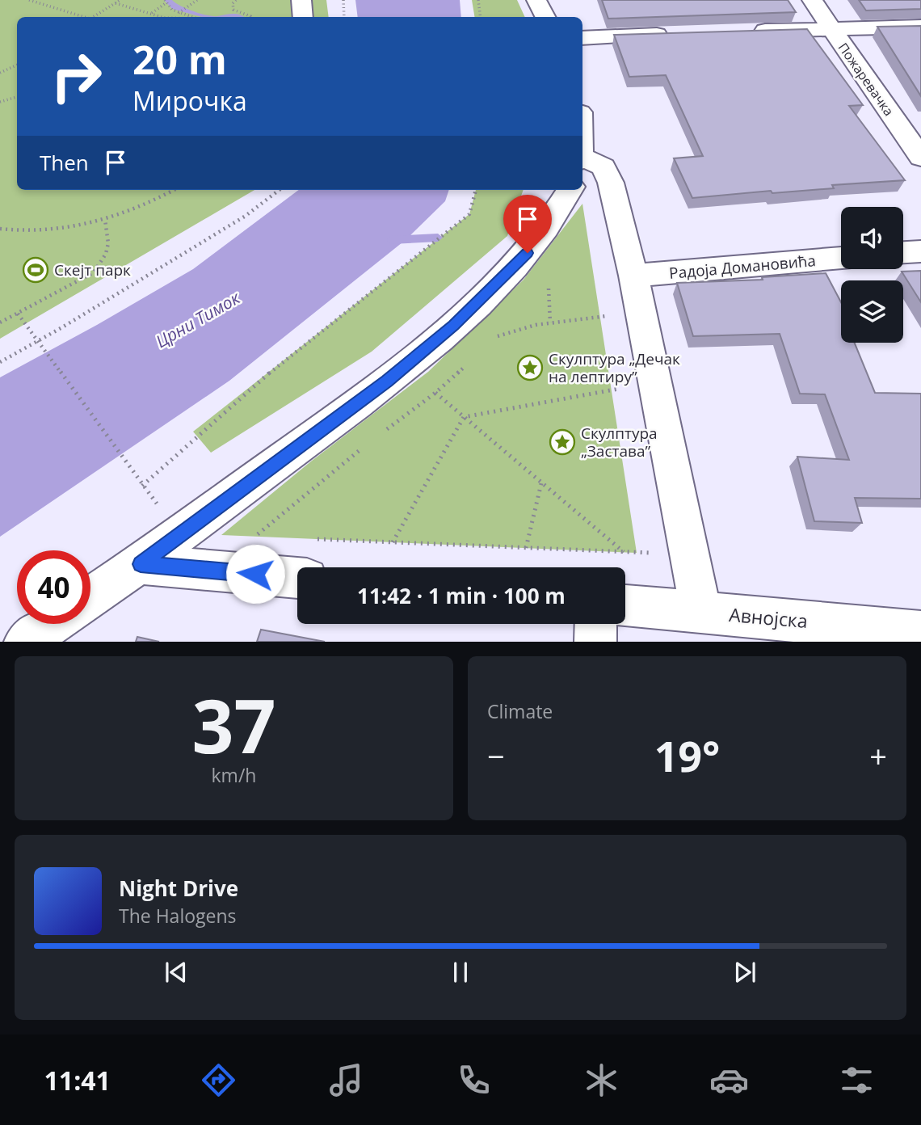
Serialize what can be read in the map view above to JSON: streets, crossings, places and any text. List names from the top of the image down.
{
  "streets": {
    "street": ["Пожаревачка", "Радоја Домановића", "Авнојска"]
  },
  "water": ["Црни Тимок"],
  "places": {
    "sports": ["Скејт парк"],
    "place": ["Скулптура „Дечак на лептиру”", "Скулптура „Застава”"]
  },
  "page": {
    "turn": ["20 m", "Мирочка"],
    "then": "Then",
    "limit": "40",
    "trip": "11:42 · 1 min · 100 m",
    "tile": [
      ["37", "km/h"],
      "Climate"
    ],
    "heat": ["−", "19°", "+"],
    "song": ["Night Drive", "The Halogens"],
    "tabs": "11:41"
  }
}
